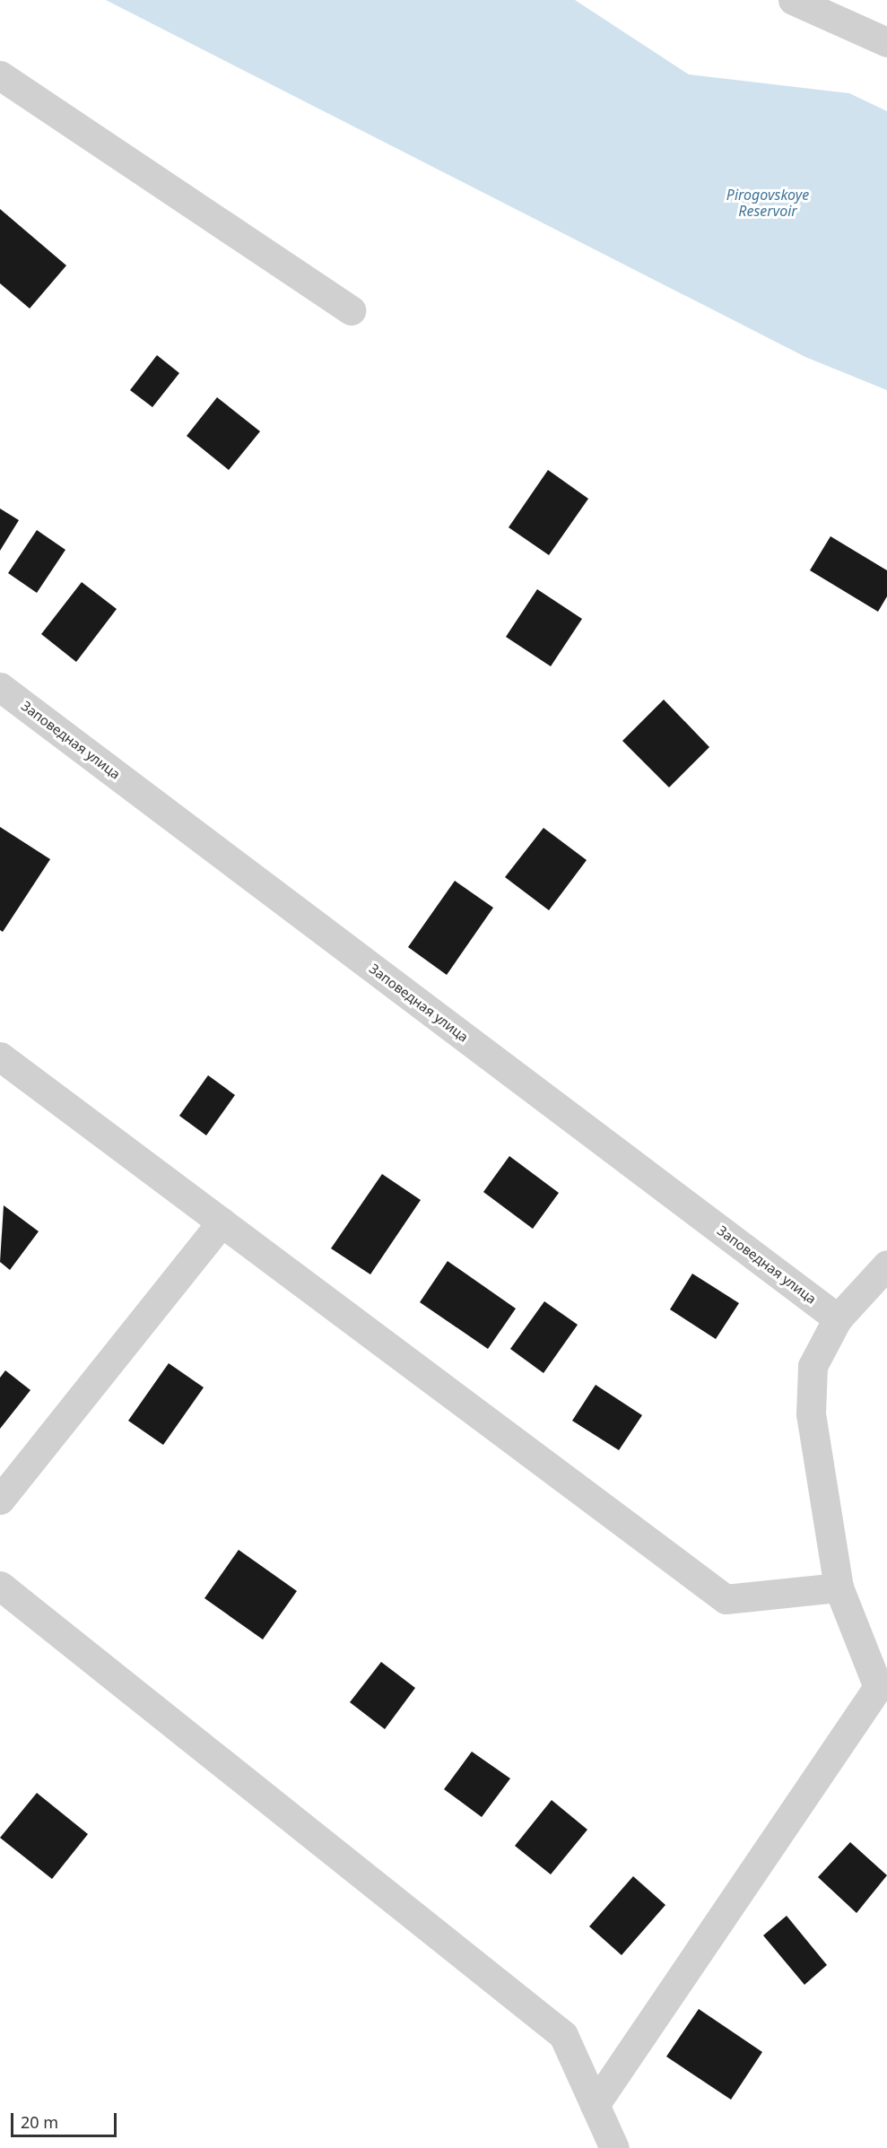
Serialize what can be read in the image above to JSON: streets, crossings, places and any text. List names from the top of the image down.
{
  "streets": {
    "street": ["Заповедная улица"]
  },
  "water": ["Pirogovskoye Reservoir"],
  "scale_bar": "20 m"
}
